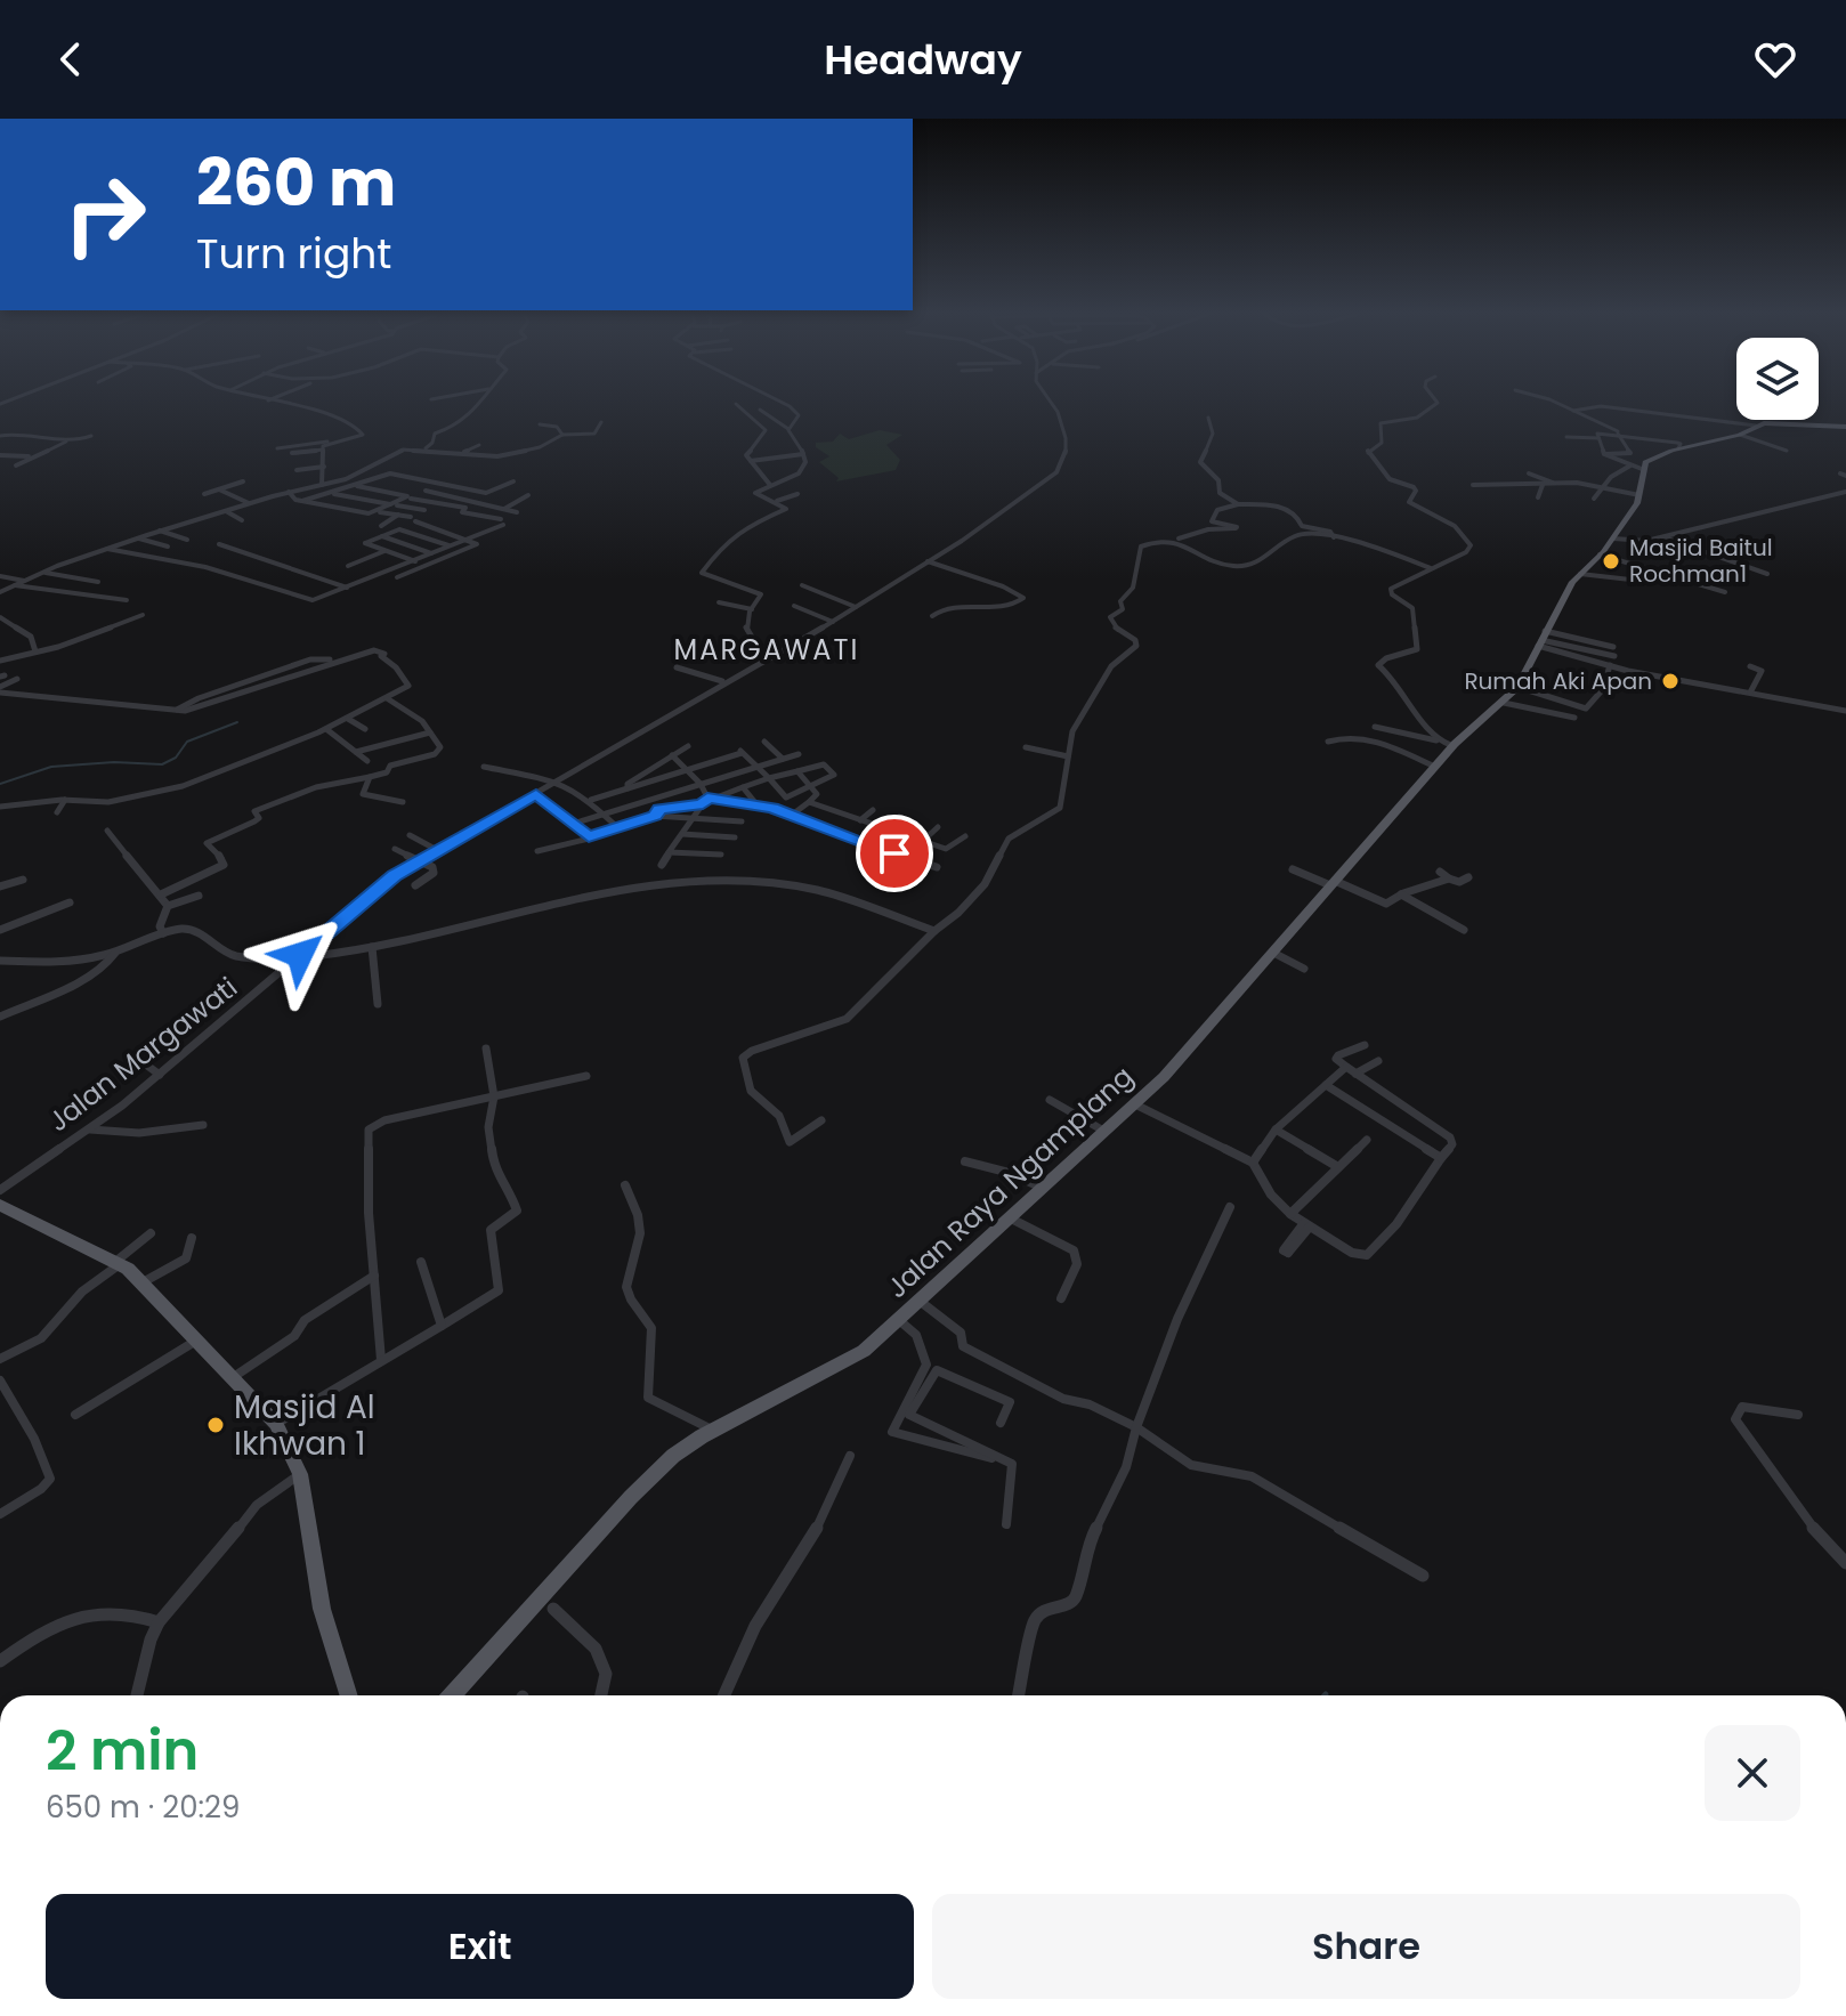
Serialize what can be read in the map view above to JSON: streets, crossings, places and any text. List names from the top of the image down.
{
  "streets": {
    "main road": ["Jalan Raya Ngamplang"],
    "street": ["Jalan Margawati"]
  },
  "districts": ["MARGAWATI"],
  "places": ["Masjid Baitul Rochman1", "Rumah Aki Apan", "Masjid Al Ikhwan 1"],
  "page": {
    "header": "Headway",
    "turn": ["260 m", "Turn right"],
    "heading": ["2 min", "650 m · 20:29"],
    "buttons": ["Exit", "Share"]
  }
}
